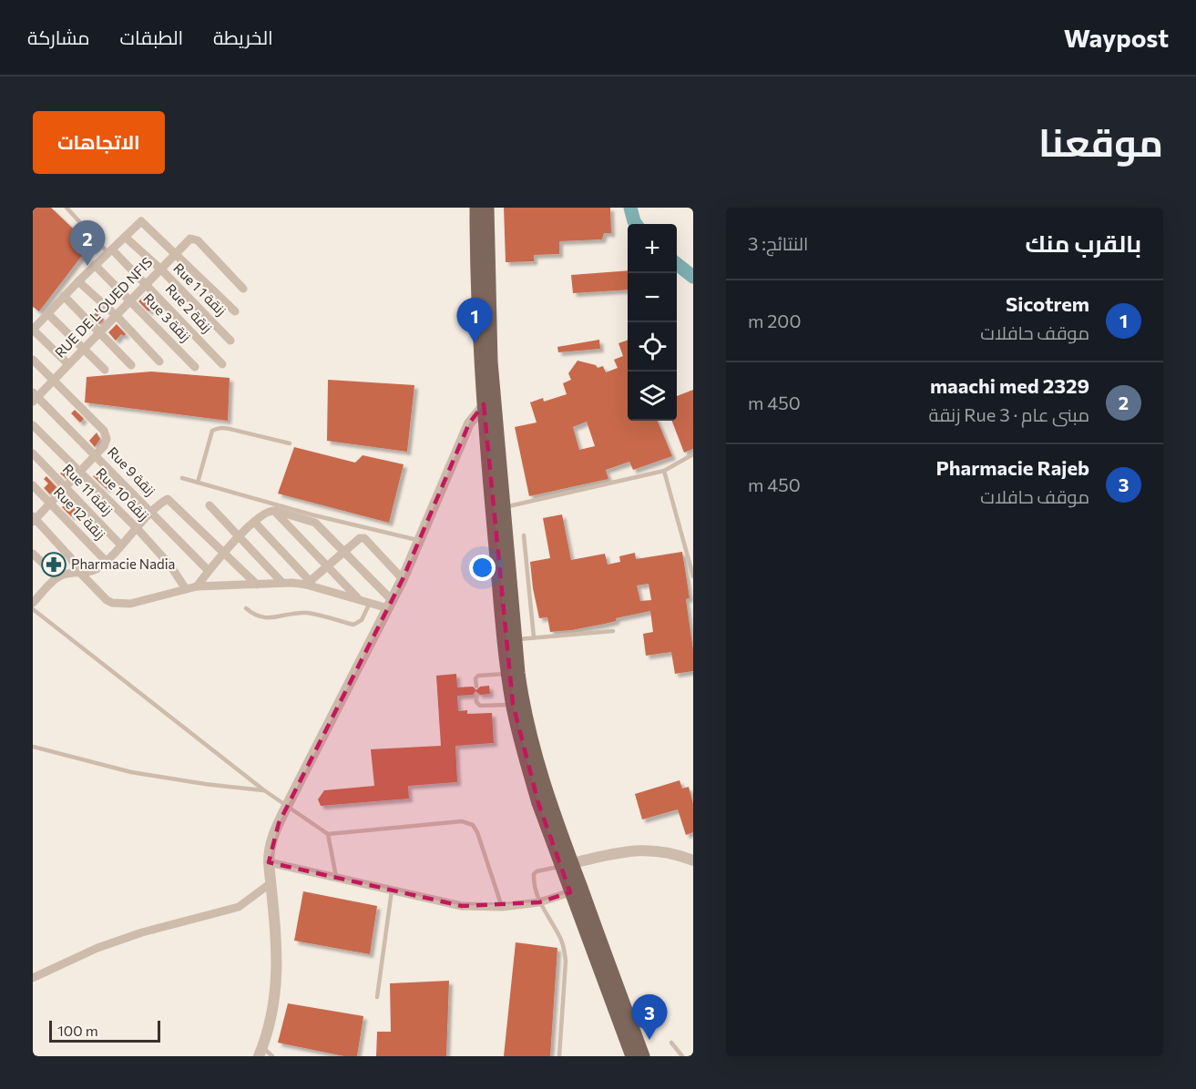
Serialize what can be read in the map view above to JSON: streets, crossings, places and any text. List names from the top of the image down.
{
  "streets": {
    "street": [
      "Rue 1 زنقة 1",
      "RUE DE L'OUED NFIS",
      "Rue 2 زنقة",
      "Rue 3 زنقة",
      "Rue 9 زنقة",
      "Rue 11 زنقة",
      "Rue 10 زنقة",
      "Rue 12 زنقة"
    ]
  },
  "crossings": [
    ["Rue 1 زنقة 1", "RUE DE L'OUED NFIS"],
    ["RUE DE L'OUED NFIS", "Rue 2 زنقة"],
    ["RUE DE L'OUED NFIS", "Rue 3 زنقة"],
    ["RUE DE L'OUED NFIS", "Rue 9 زنقة"]
  ],
  "places": {
    "pharmacy": ["Pharmacie Nadia"]
  },
  "scale_bar": "100 m",
  "page": {
    "header": "Waypost",
    "nav": ["الخريطة", "الطبقات", "مشاركة"],
    "title": "موقعنا",
    "buttons": "الاتجاهات",
    "heading": ["بالقرب منك", "النتائج: 3"],
    "pins": ["2", "1", "3"],
    "map_buttons": ["+", "−"],
    "list": [
      {
        "mark": "1",
        "name": "Sicotrem",
        "note": "موقف حافلات",
        "value": "200 m"
      },
      {
        "mark": "2",
        "name": "maachi med 2329",
        "note": "مبنى عام · Rue 3 زنقة",
        "value": "450 m"
      },
      {
        "mark": "3",
        "name": "Pharmacie Rajeb",
        "note": "موقف حافلات",
        "value": "450 m"
      }
    ],
    "scale": "100 m"
  }
}
